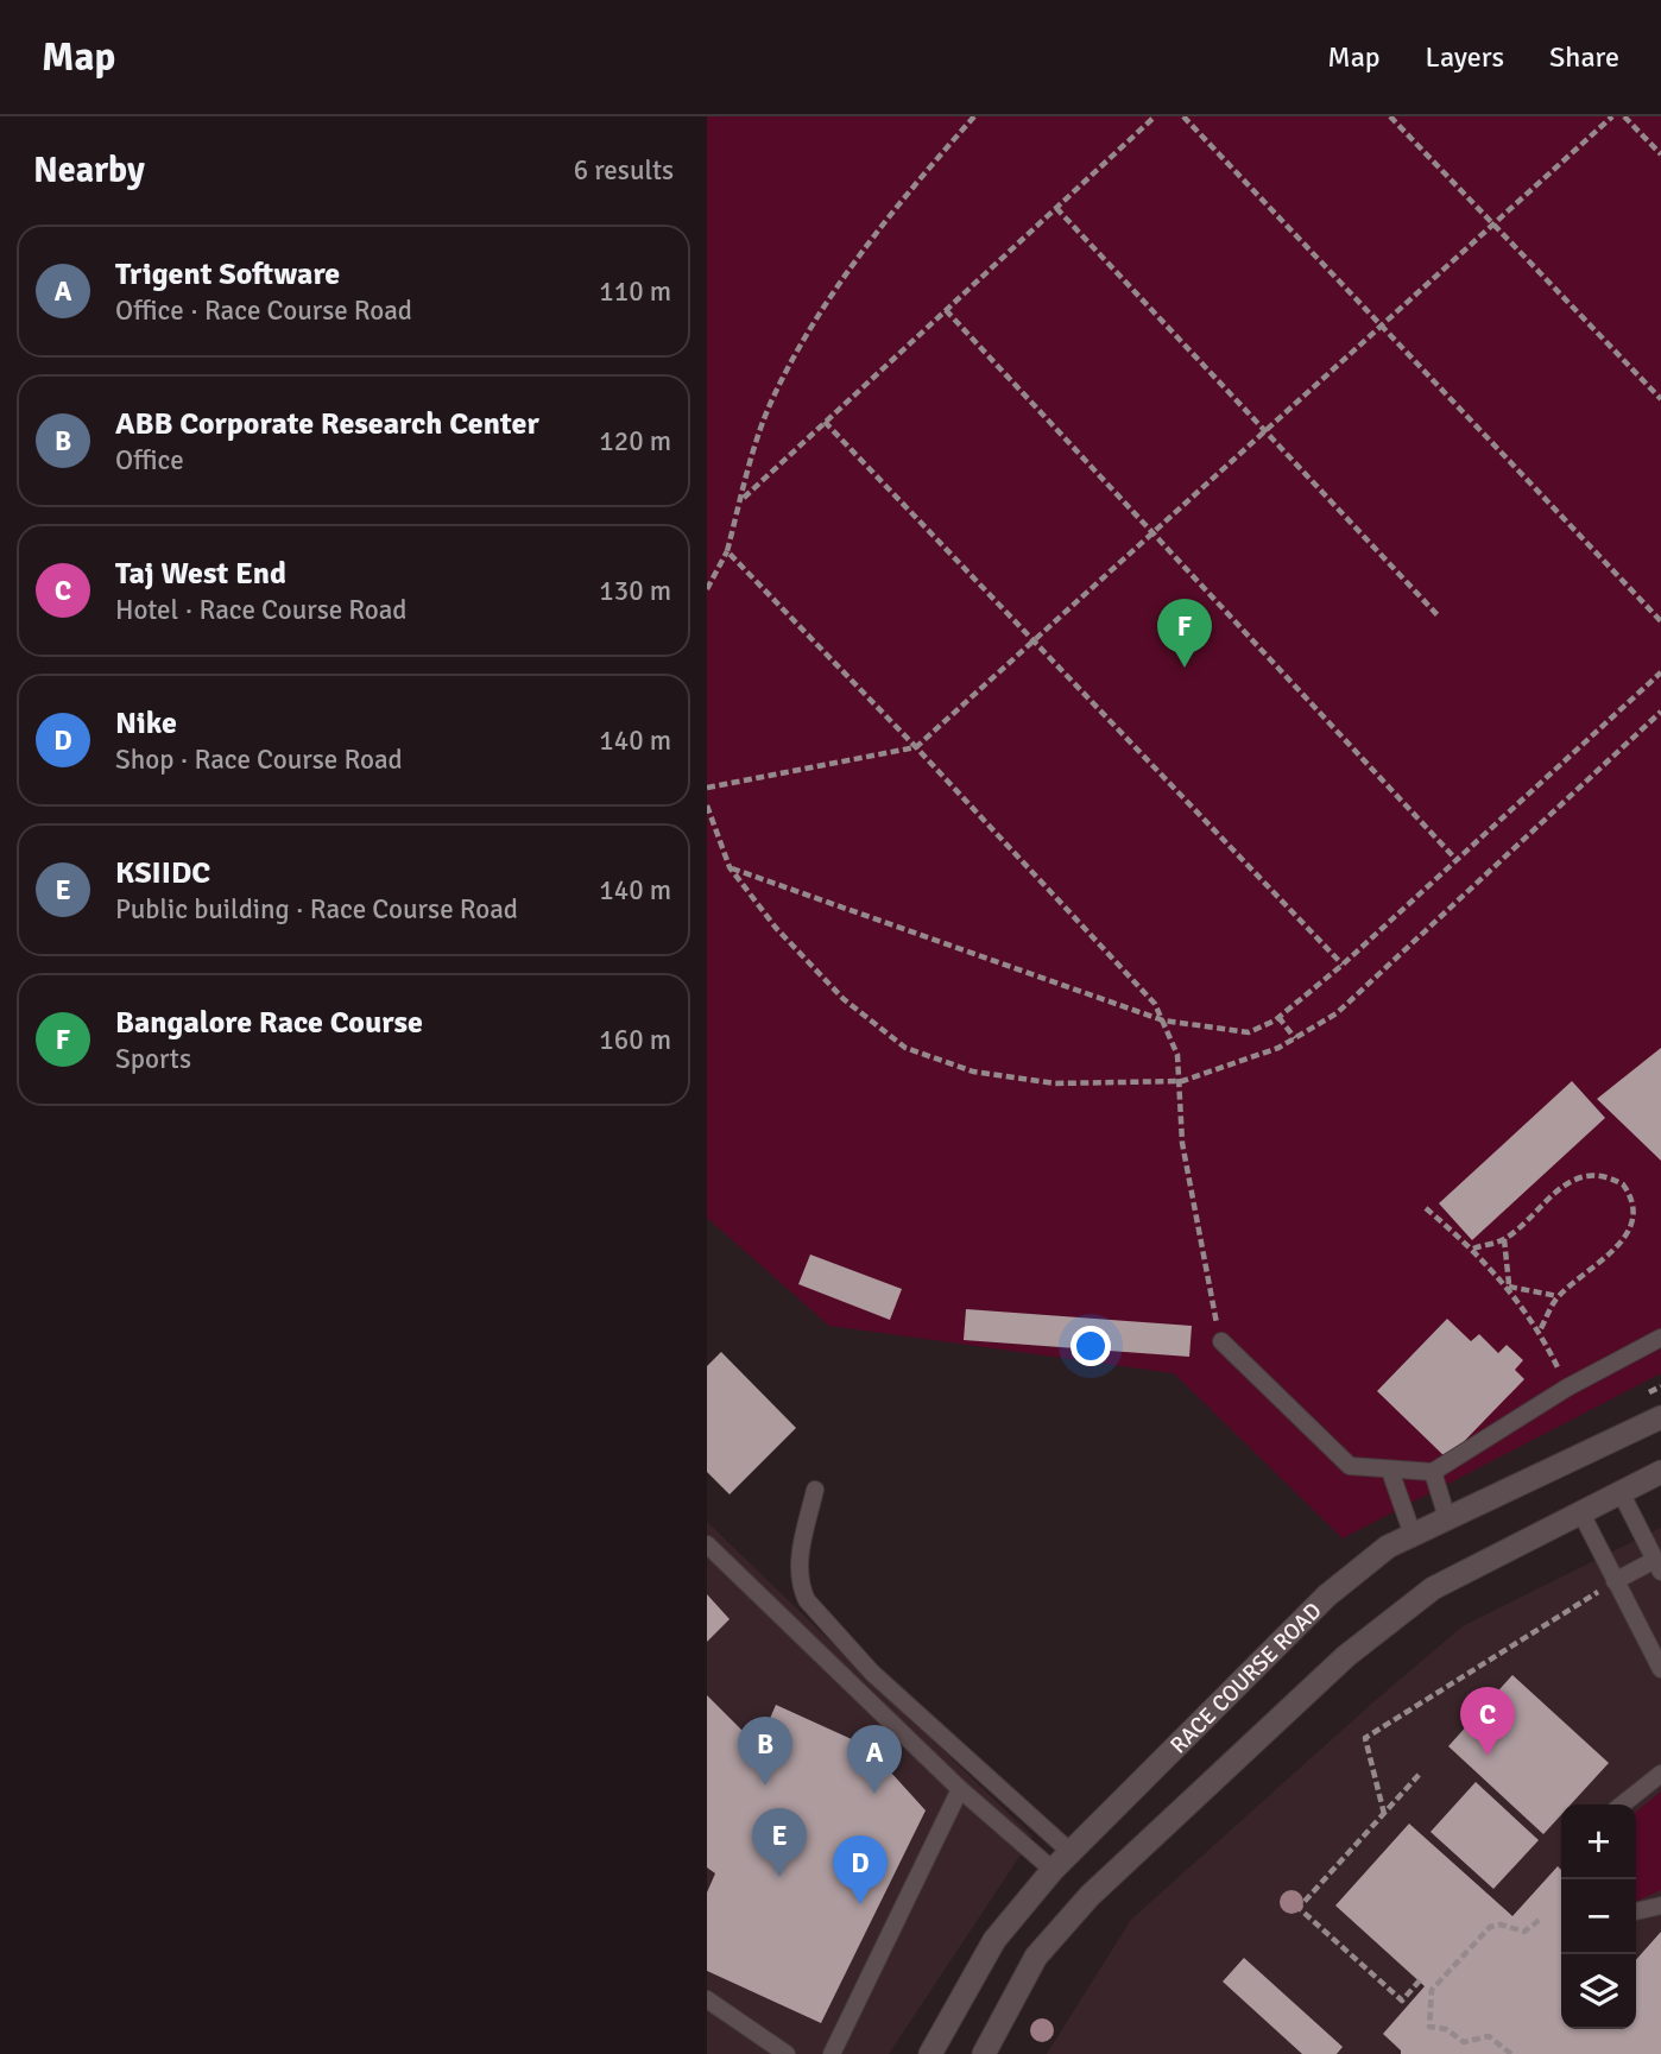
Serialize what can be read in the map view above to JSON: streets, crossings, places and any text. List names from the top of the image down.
{
  "streets": {
    "main road": ["RACE COURSE ROAD"]
  },
  "page": {
    "header": "Map",
    "nav": ["Map", "Layers", "Share"],
    "heading": ["Nearby", "6 results"],
    "list": [
      {
        "mark": "A",
        "name": "Trigent Software",
        "note": "Office · Race Course Road",
        "value": "110 m"
      },
      {
        "mark": "B",
        "name": "ABB Corporate Research Center",
        "note": "Office",
        "value": "120 m"
      },
      {
        "mark": "C",
        "name": "Taj West End",
        "note": "Hotel · Race Course Road",
        "value": "130 m"
      },
      {
        "mark": "D",
        "name": "Nike",
        "note": "Shop · Race Course Road",
        "value": "140 m"
      },
      {
        "mark": "E",
        "name": "KSIIDC",
        "note": "Public building · Race Course Road",
        "value": "140 m"
      },
      {
        "mark": "F",
        "name": "Bangalore Race Course",
        "note": "Sports",
        "value": "160 m"
      }
    ],
    "pins": [
      "F",
      "C",
      "B",
      "A",
      "E",
      "D"
    ],
    "map_buttons": ["+", "−"]
  }
}
